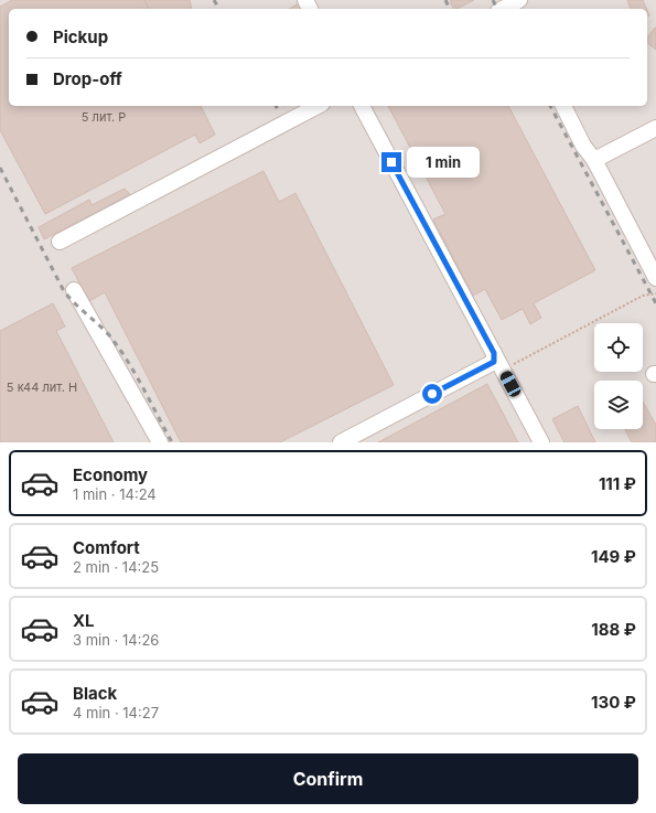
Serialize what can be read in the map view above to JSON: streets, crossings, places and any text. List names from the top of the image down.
{
  "house_numbers": ["5 лит. Р", "5 к44 лит. Н"],
  "page": {
    "banner": ["Pickup", "Drop-off"],
    "bubble": "1 min",
    "list": [
      {
        "name": "Economy",
        "note": "1 min · 14:24",
        "value": "111 ₽"
      },
      {
        "name": "Comfort",
        "note": "2 min · 14:25",
        "value": "149 ₽"
      },
      {
        "name": "XL",
        "note": "3 min · 14:26",
        "value": "188 ₽"
      },
      {
        "name": "Black",
        "note": "4 min · 14:27",
        "value": "130 ₽"
      }
    ],
    "buttons": "Confirm"
  }
}
